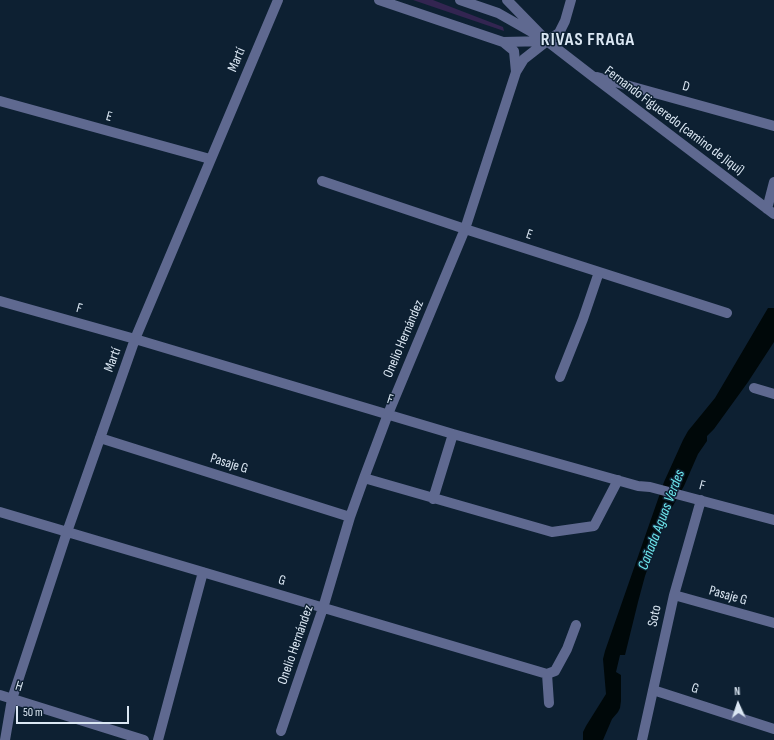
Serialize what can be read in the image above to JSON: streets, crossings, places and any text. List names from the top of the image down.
{
  "streets": {
    "street": [
      "Martí",
      "D",
      "E",
      "Fernando Figueredo (camino de Jiquí)",
      "F",
      "Onelio Hernández",
      "Pasaje G",
      "G",
      "Soto",
      "H"
    ]
  },
  "crossings": [
    ["Martí", "E"],
    ["Martí", "F"],
    ["Martí", "Pasaje G"],
    ["Martí", "G"],
    ["Martí", "H"],
    ["D", "Fernando Figueredo (camino de Jiquí)"],
    ["E", "Onelio Hernández"],
    ["Fernando Figueredo (camino de Jiquí)", "Onelio Hernández"],
    ["F", "Onelio Hernández"],
    ["F", "Soto"],
    ["Onelio Hernández", "Pasaje G"],
    ["Onelio Hernández", "G"],
    ["Pasaje G", "Soto"],
    ["G", "Soto"]
  ],
  "districts": ["RIVAS FRAGA"],
  "water": ["Cañada Aguas Verdes"],
  "scale_bar": "50 m",
  "north": "top"
}
